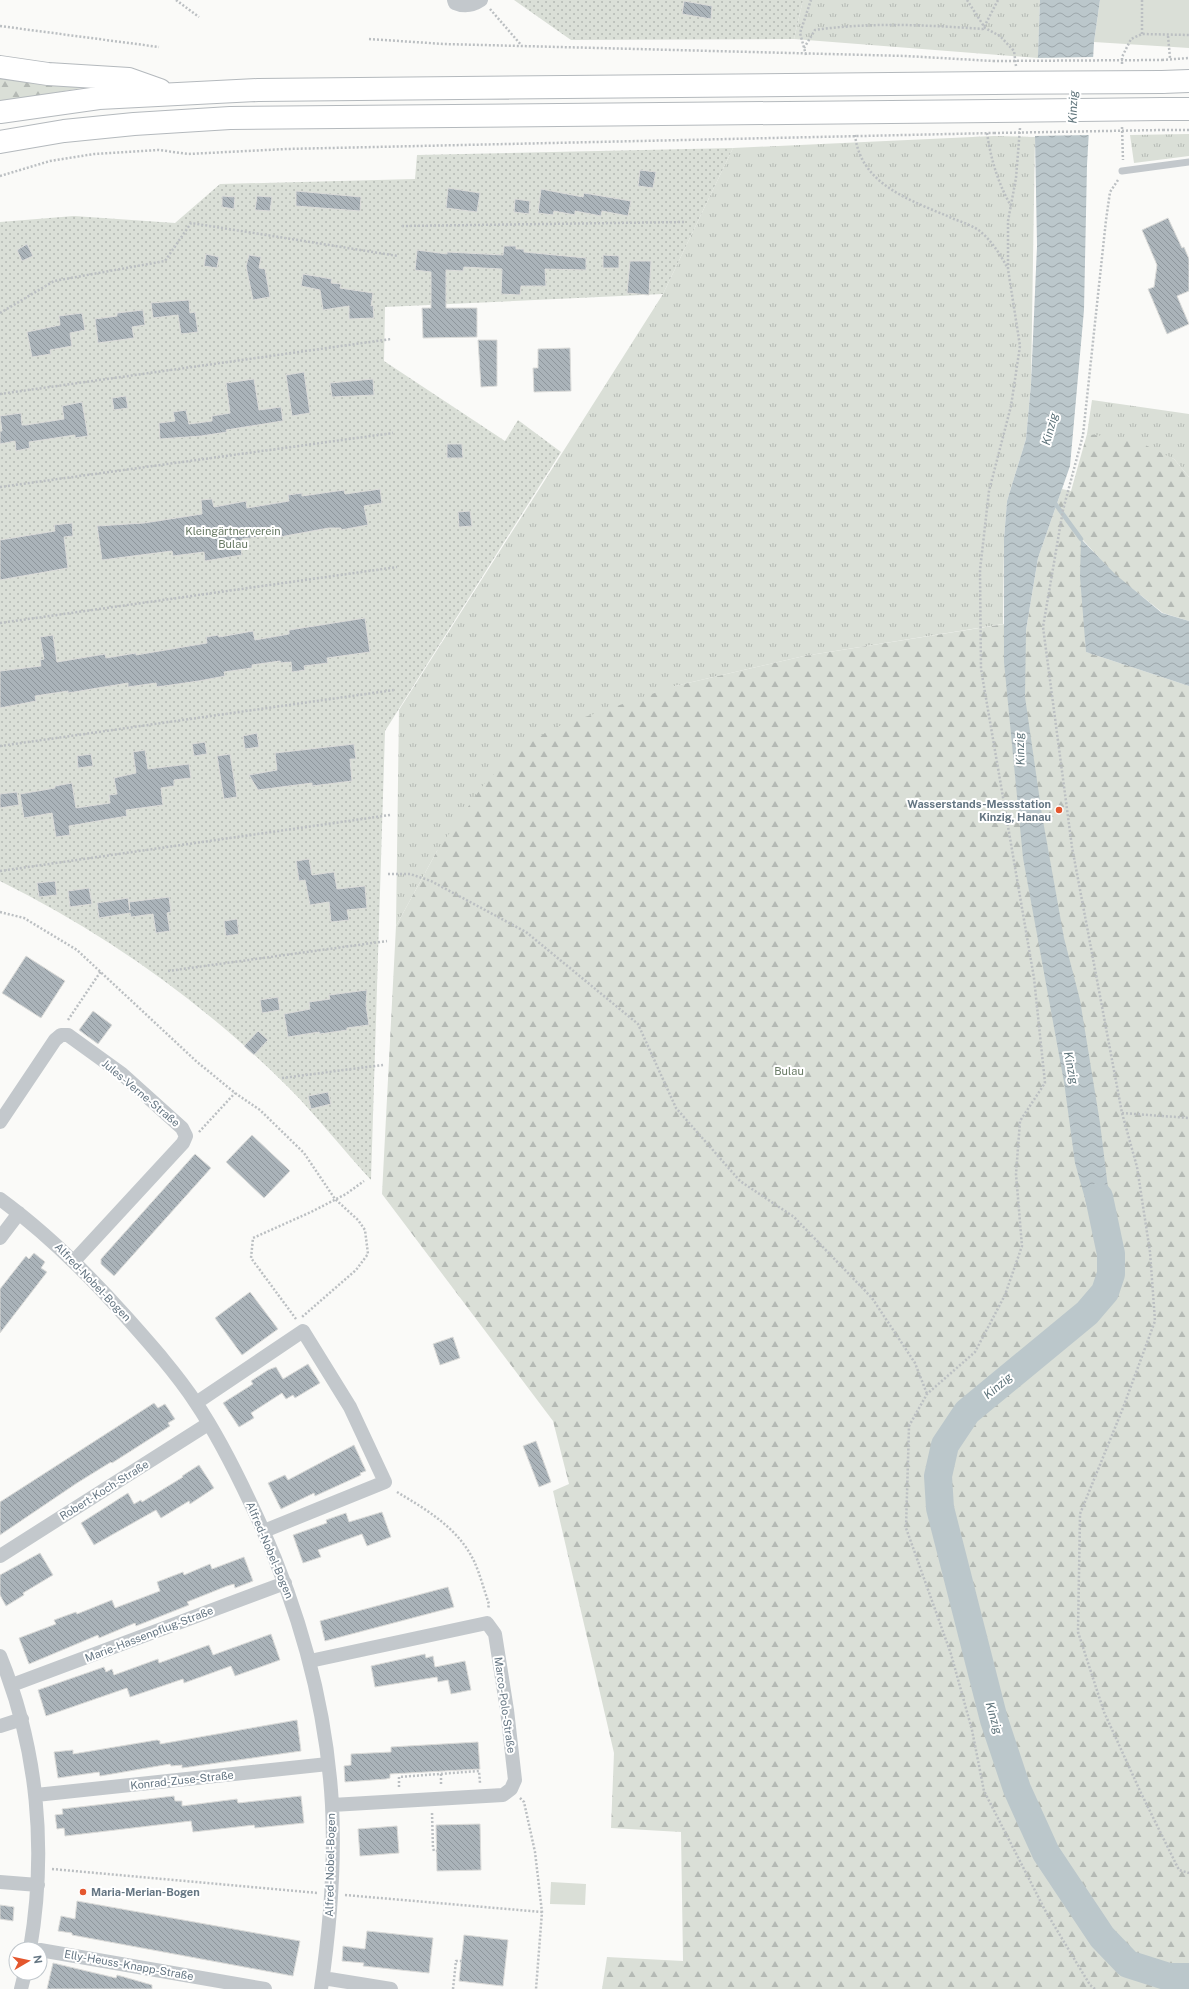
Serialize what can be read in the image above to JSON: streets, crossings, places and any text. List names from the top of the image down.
{
  "streets": {
    "street": [
      "Jules-Verne-Straße",
      "Alfred-Nobel-Bogen",
      "Robert-Koch-Straße",
      "Marie-Hassenpflug-Straße",
      "Marco-Polo-Straße",
      "Konrad-Zuse-Straße",
      "Elly-Heuss-Knapp-Straße"
    ]
  },
  "crossings": [
    ["Jules-Verne-Straße", "Alfred-Nobel-Bogen"],
    ["Alfred-Nobel-Bogen", "Robert-Koch-Straße"],
    ["Alfred-Nobel-Bogen", "Marie-Hassenpflug-Straße"],
    ["Alfred-Nobel-Bogen", "Konrad-Zuse-Straße"]
  ],
  "water": ["Kinzig"],
  "parks": ["Kleingärtnerverein Bulau", "Bulau"],
  "places": ["Wasserstands-Messstation Kinzig, Hanau", "Maria-Merian-Bogen"],
  "north": "right"
}
